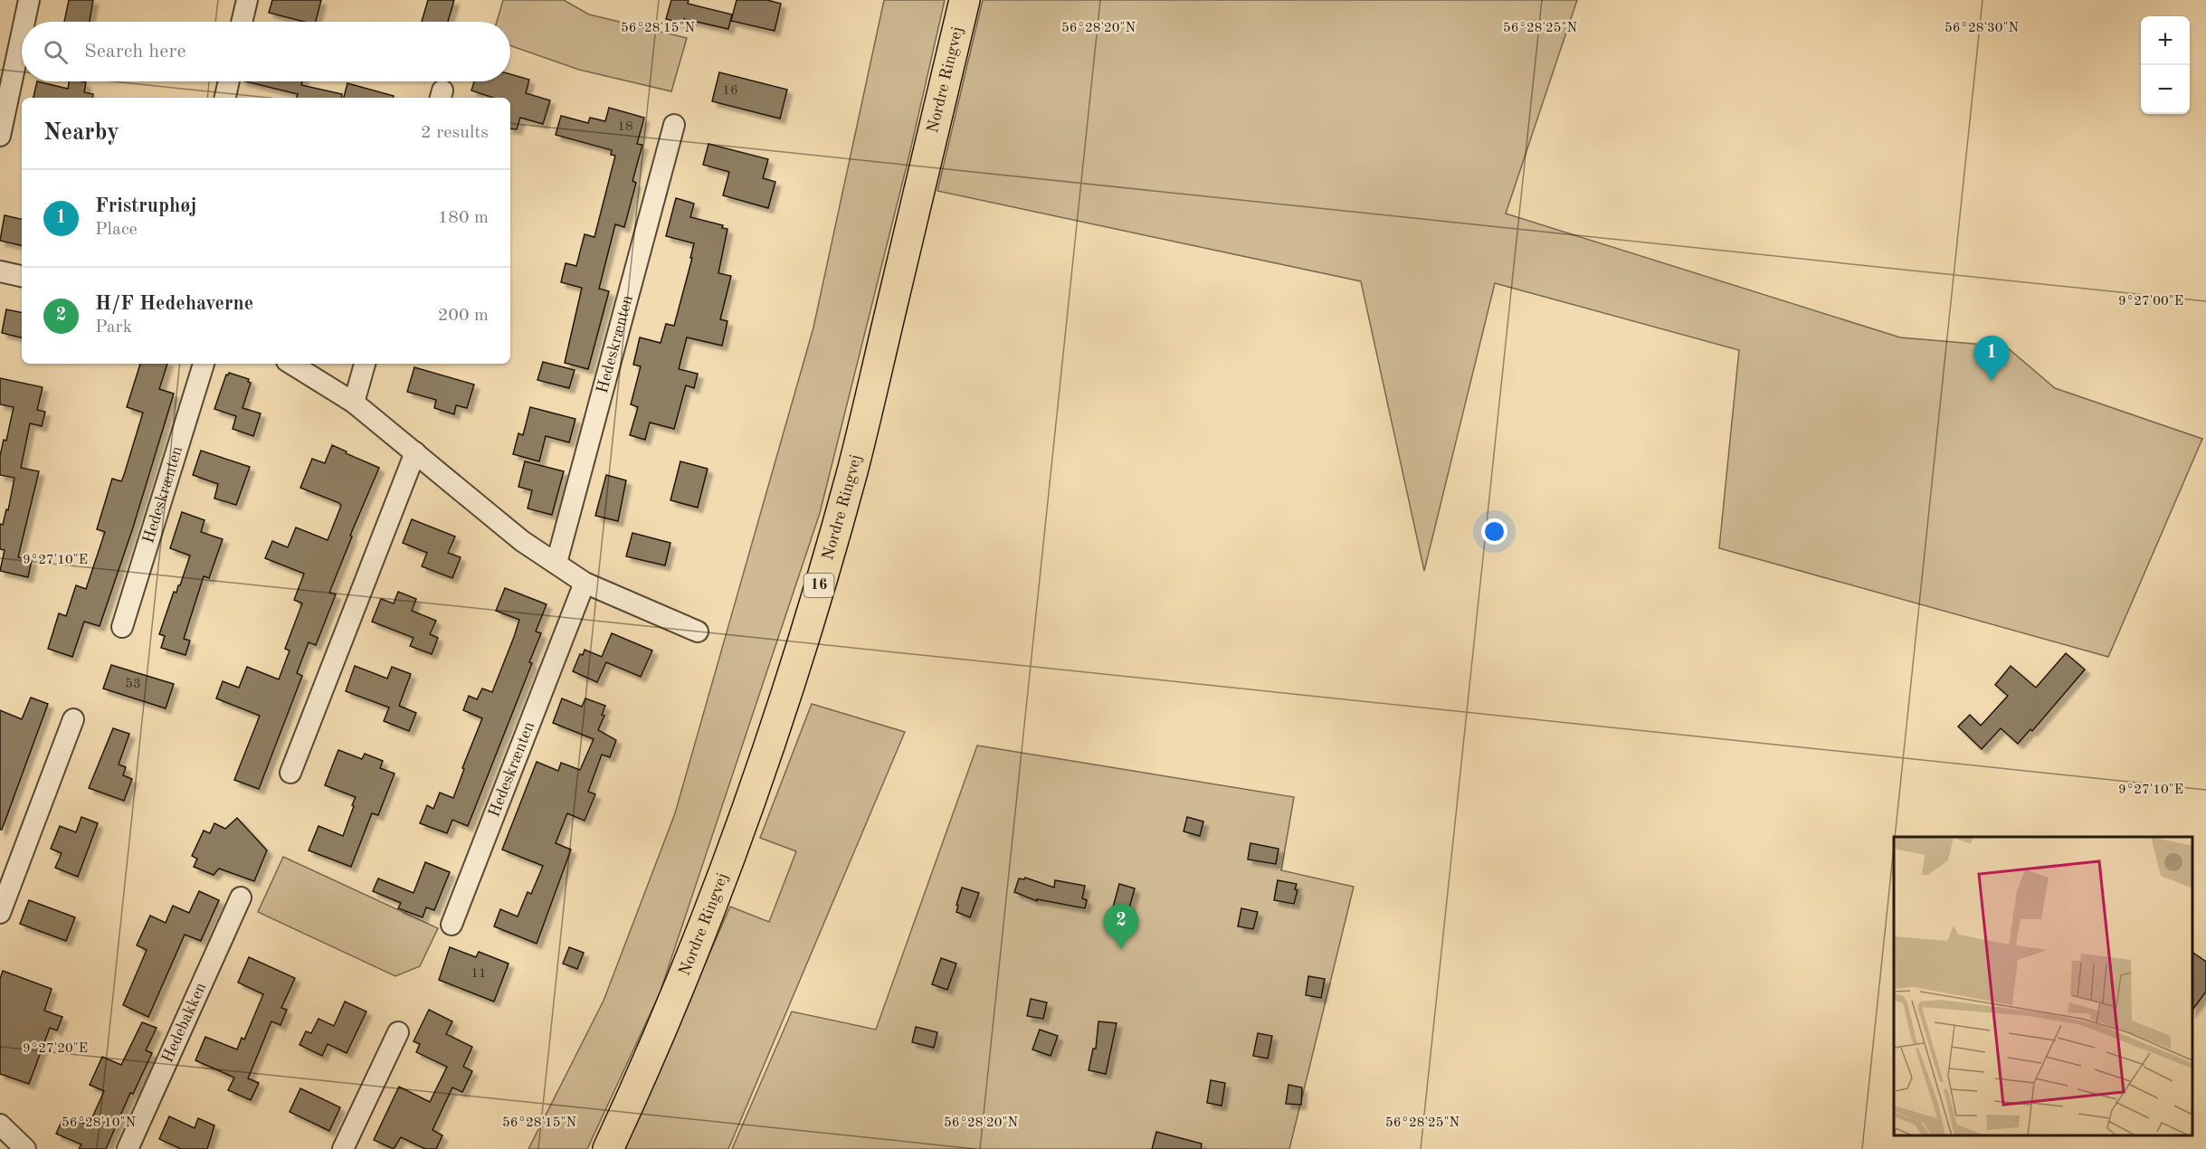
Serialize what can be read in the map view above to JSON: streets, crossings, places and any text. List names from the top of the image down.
{
  "streets": {
    "main road": ["Nordre Ringvej", "16"],
    "street": ["Hedeskrænten", "Hedebakken"]
  },
  "house_numbers": [
    "16",
    "18",
    "53",
    "11"
  ],
  "page": {
    "map_buttons": ["+", "−"],
    "search": "Search here",
    "heading": ["Nearby", "2 results"],
    "list": [
      {
        "mark": "1",
        "name": "Fristruphøj",
        "note": "Place",
        "value": "180 m"
      },
      {
        "mark": "2",
        "name": "H/F Hedehaverne",
        "note": "Park",
        "value": "200 m"
      }
    ],
    "pins": ["1", "2"]
  },
  "coordinates": [
    "56°28'15\"N",
    "56°28'20\"N",
    "56°28'25\"N",
    "56°28'30\"N",
    "9°27'00\"E",
    "9°27'10\"E",
    "9°27'20\"E",
    "56°28'10\"N"
  ]
}
